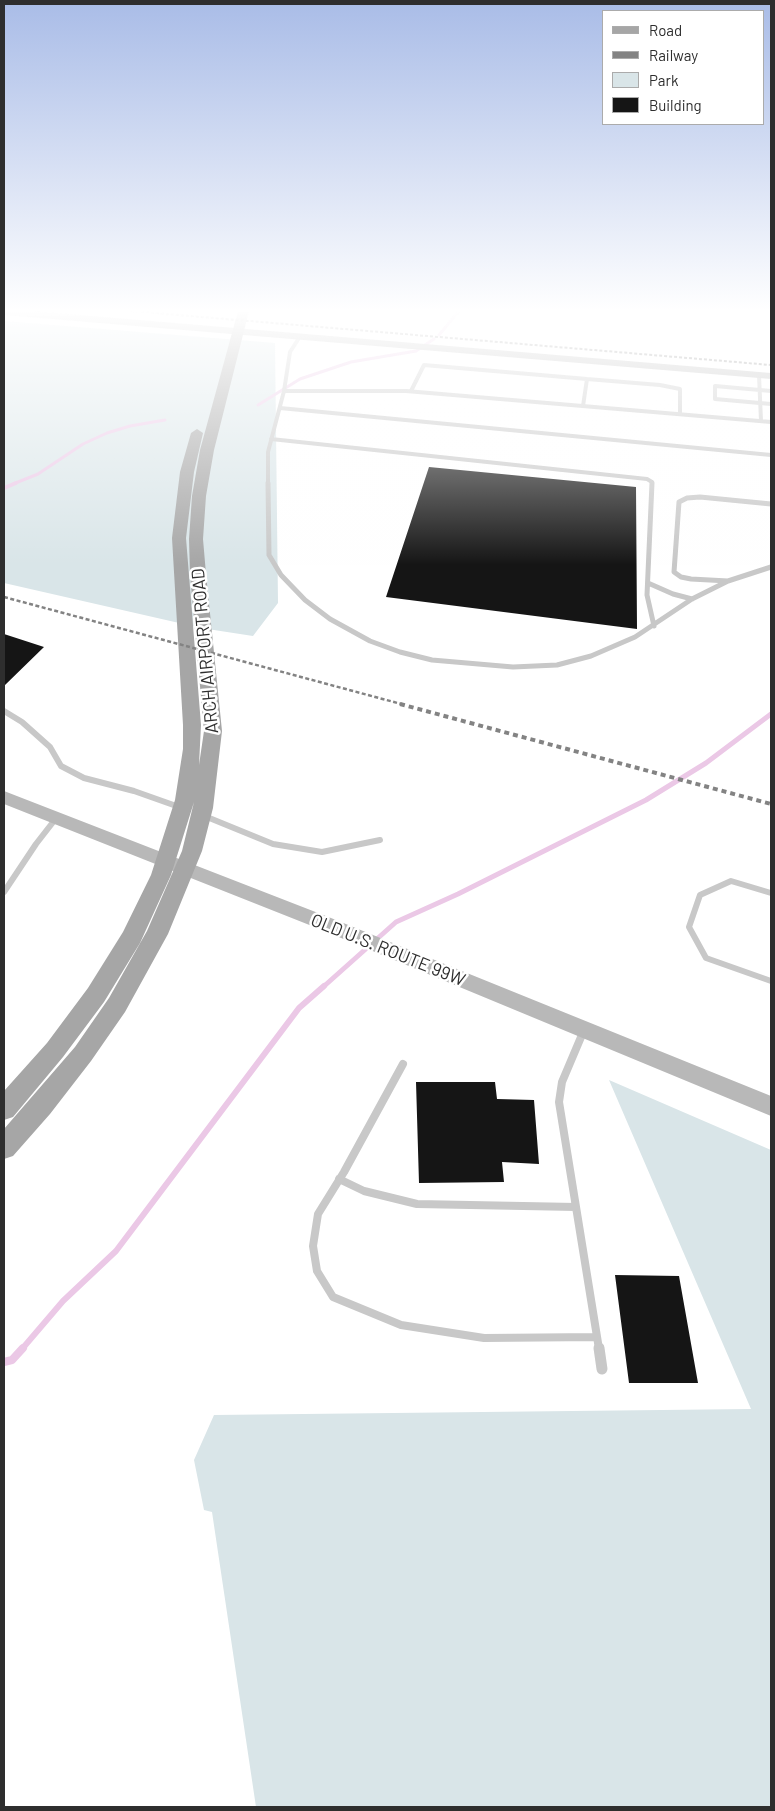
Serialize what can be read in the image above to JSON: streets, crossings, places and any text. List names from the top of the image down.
{
  "streets": {
    "main road": ["ARCH AIRPORT ROAD", "OLD U.S. ROUTE 99W"]
  },
  "legend": [
    "Road",
    "Railway",
    "Park",
    "Building"
  ]
}
